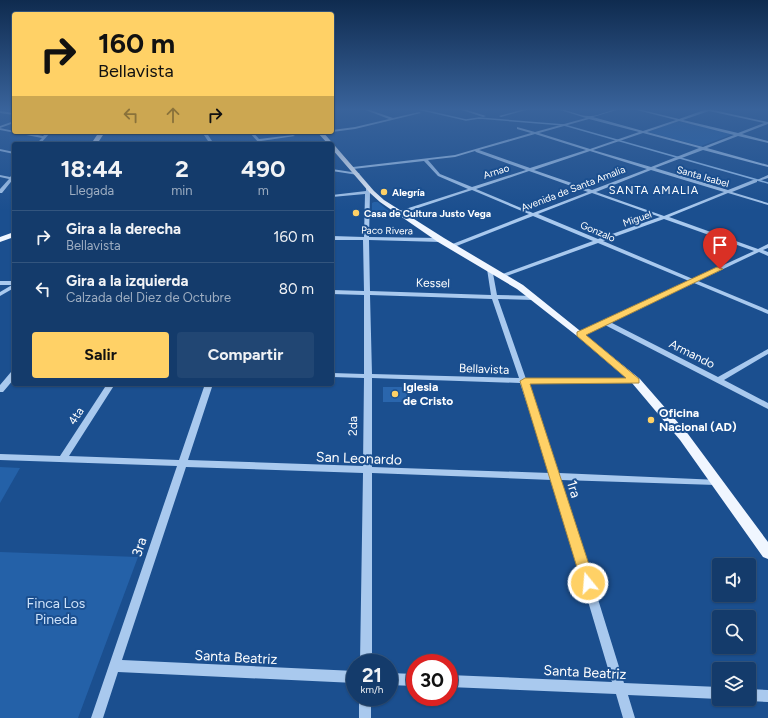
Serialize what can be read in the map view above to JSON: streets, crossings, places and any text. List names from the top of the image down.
{
  "streets": {
    "street": [
      "Arnao",
      "Santa Isabel",
      "Avenida de Santa Amalia",
      "Miguel",
      "Paco Rivera",
      "Gonzalo",
      "Kessel",
      "Armando",
      "Bellavista",
      "4ta",
      "2da",
      "San Leonardo",
      "1ra",
      "3ra",
      "Santa Beatriz"
    ]
  },
  "crossings": [
    ["Arnao", "Santa Isabel"],
    ["Arnao", "Gonzalo"],
    ["Santa Isabel", "Avenida de Santa Amalia"],
    ["Santa Isabel", "Miguel"],
    ["Avenida de Santa Amalia", "Gonzalo"],
    ["Miguel", "Gonzalo"],
    ["Paco Rivera", "2da"],
    ["Kessel", "2da"],
    ["Kessel", "1ra"],
    ["Bellavista", "2da"],
    ["Bellavista", "1ra"],
    ["4ta", "San Leonardo"],
    ["2da", "San Leonardo"],
    ["San Leonardo", "1ra"],
    ["San Leonardo", "3ra"],
    ["1ra", "Santa Beatriz"],
    ["3ra", "Santa Beatriz"]
  ],
  "districts": ["SANTA AMALIA"],
  "parks": ["Finca Los Pineda"],
  "places": [
    "Alegría",
    "Casa de Cultura Justo Vega",
    "Iglesia de Cristo",
    "Oficina Nacional (AD)"
  ],
  "page": {
    "turn": ["160 m", "Bellavista"],
    "eta": [
      "18:44",
      "Llegada",
      "2",
      "min",
      "490",
      "m"
    ],
    "list": [
      {
        "name": "Gira a la derecha",
        "note": "Bellavista",
        "value": "160 m"
      },
      {
        "name": "Gira a la izquierda",
        "note": "Calzada del Diez de Octubre",
        "value": "80 m"
      }
    ],
    "buttons": ["Salir", "Compartir"],
    "speed": "21 km/h",
    "limit": "30"
  }
}
